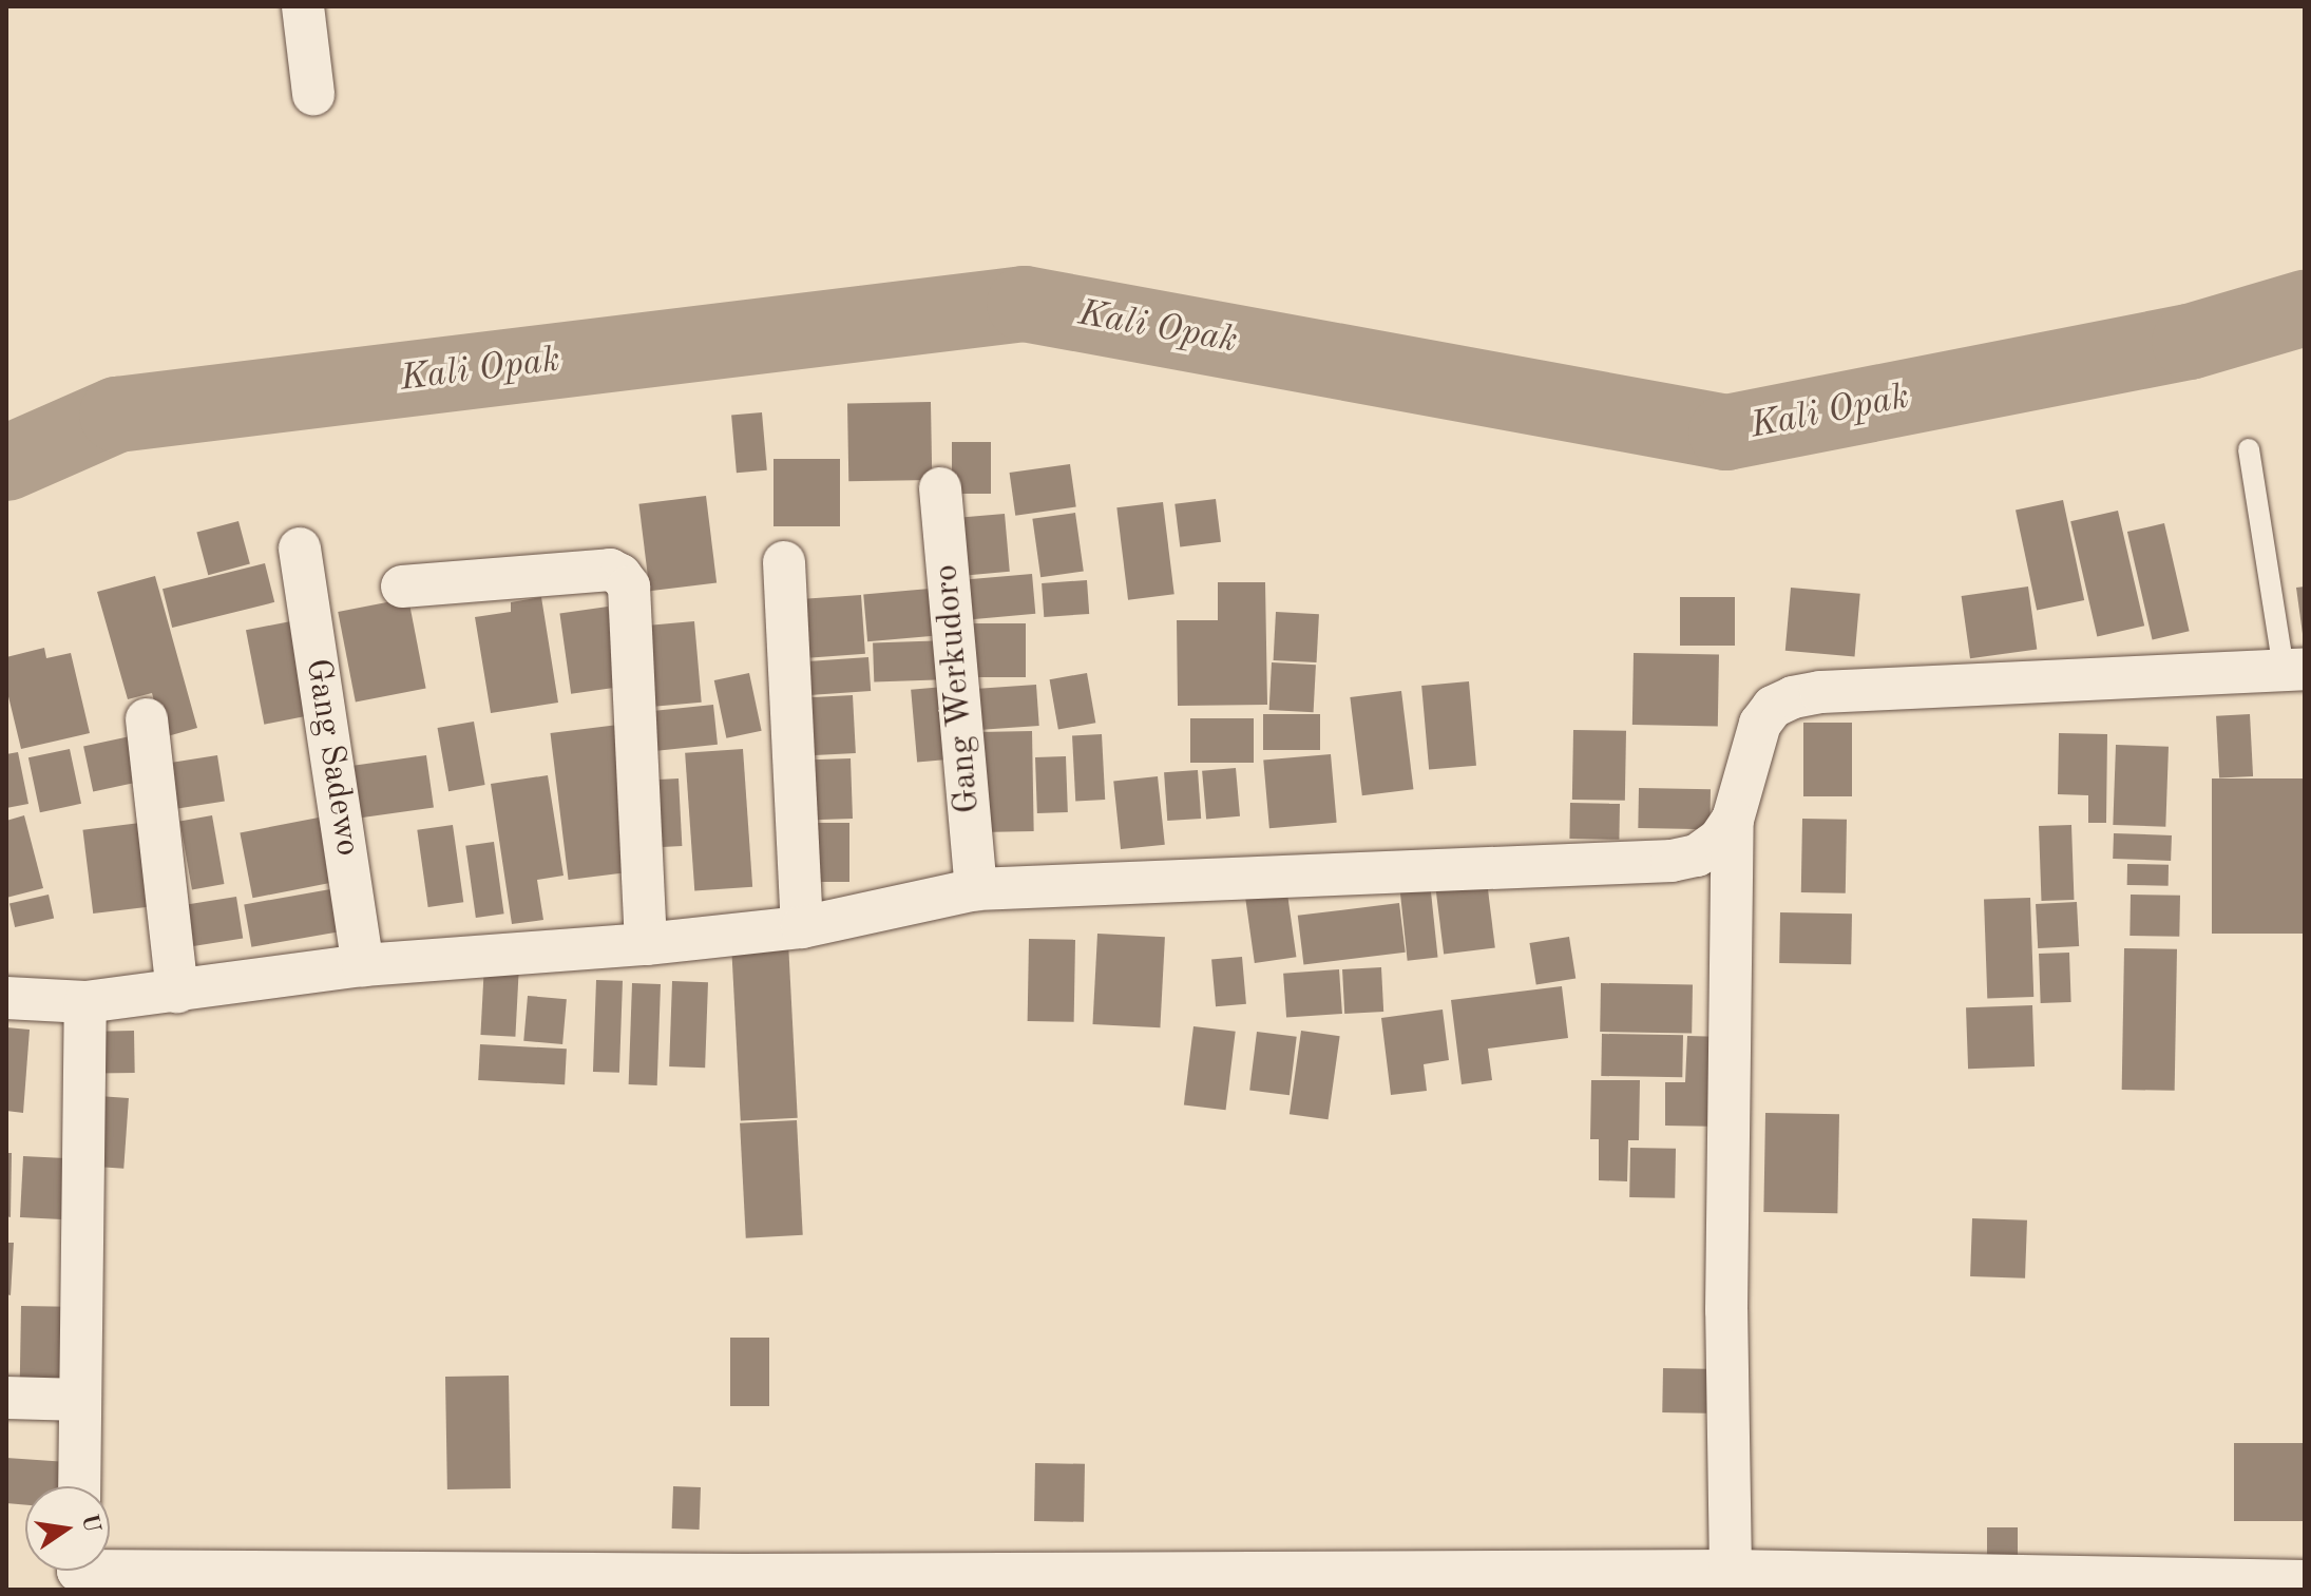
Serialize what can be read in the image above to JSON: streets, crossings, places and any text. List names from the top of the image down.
{
  "streets": {
    "street": ["Gang Werkudoro", "Gang Sadewo"]
  },
  "water": ["Kali Opak"],
  "north": "right"
}
